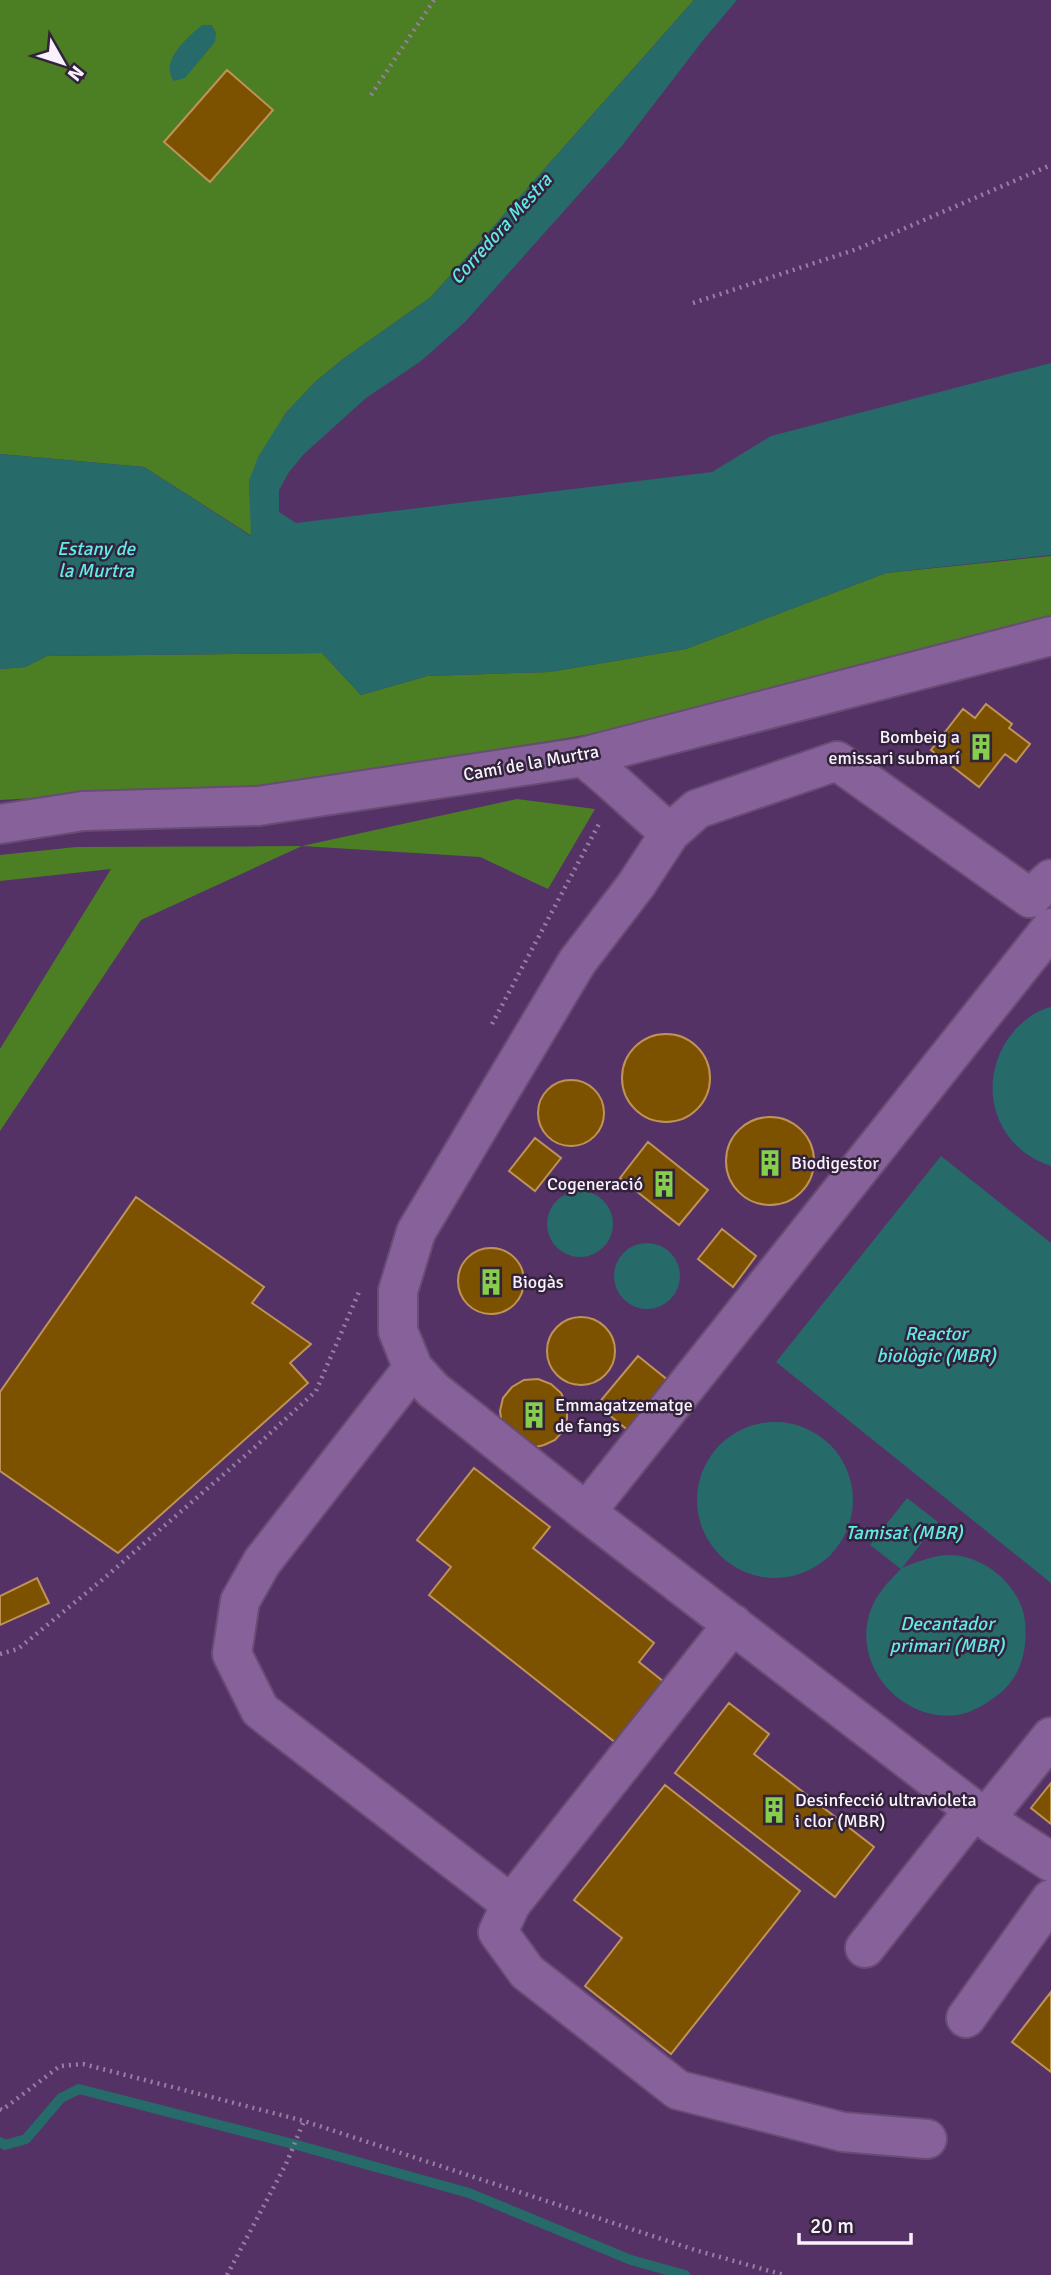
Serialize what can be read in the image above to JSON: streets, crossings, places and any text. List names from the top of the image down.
{
  "streets": {
    "street": ["Camí de la Murtra"]
  },
  "water": [
    "Corredora Mestra",
    "Estany de la Murtra",
    "Reactor biològic (MBR)",
    "Tamisat (MBR)",
    "Decantador primari (MBR)"
  ],
  "places": {
    "building": [
      "Bombeig a emissari submarí",
      "Biodigestor",
      "Cogeneració",
      "Biogàs",
      "Emmagatzematge de fangs",
      "Desinfecció ultravioleta i clor (MBR)"
    ]
  },
  "scale_bar": "20 m",
  "north": "bottom right"
}
